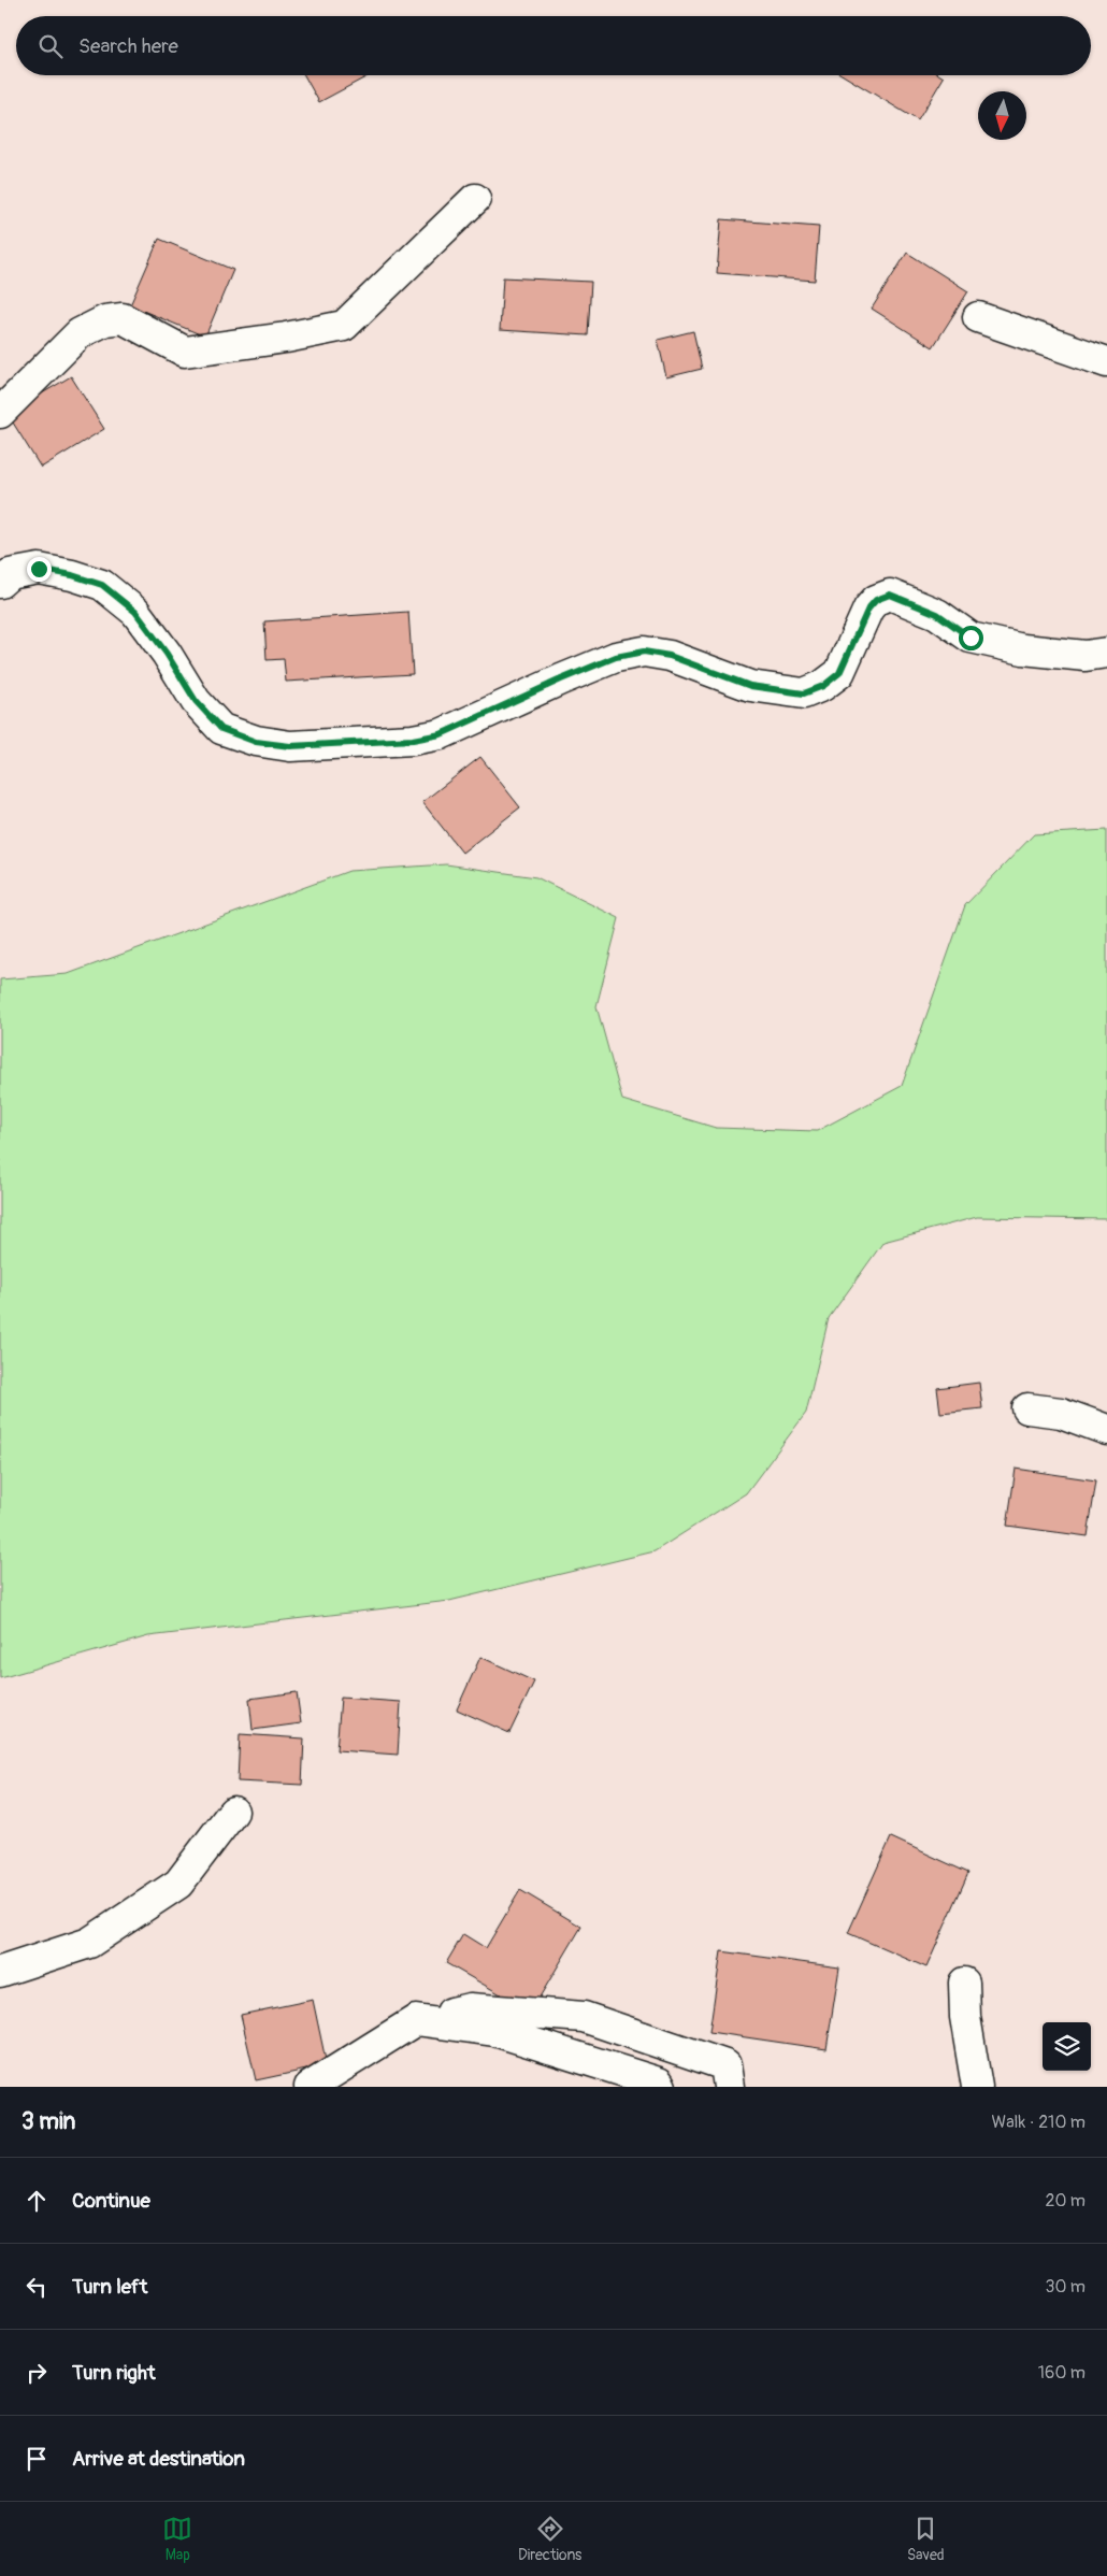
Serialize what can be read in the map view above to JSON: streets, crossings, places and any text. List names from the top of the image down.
{
  "north": "bottom",
  "page": {
    "search": "Search here",
    "heading": ["3 min", "Walk · 210 m"],
    "list": [
      ["Continue", "20 m"],
      ["Turn left", "30 m"],
      ["Turn right", "160 m"],
      "Arrive at destination"
    ],
    "nav": ["Map", "Directions", "Saved"]
  }
}
